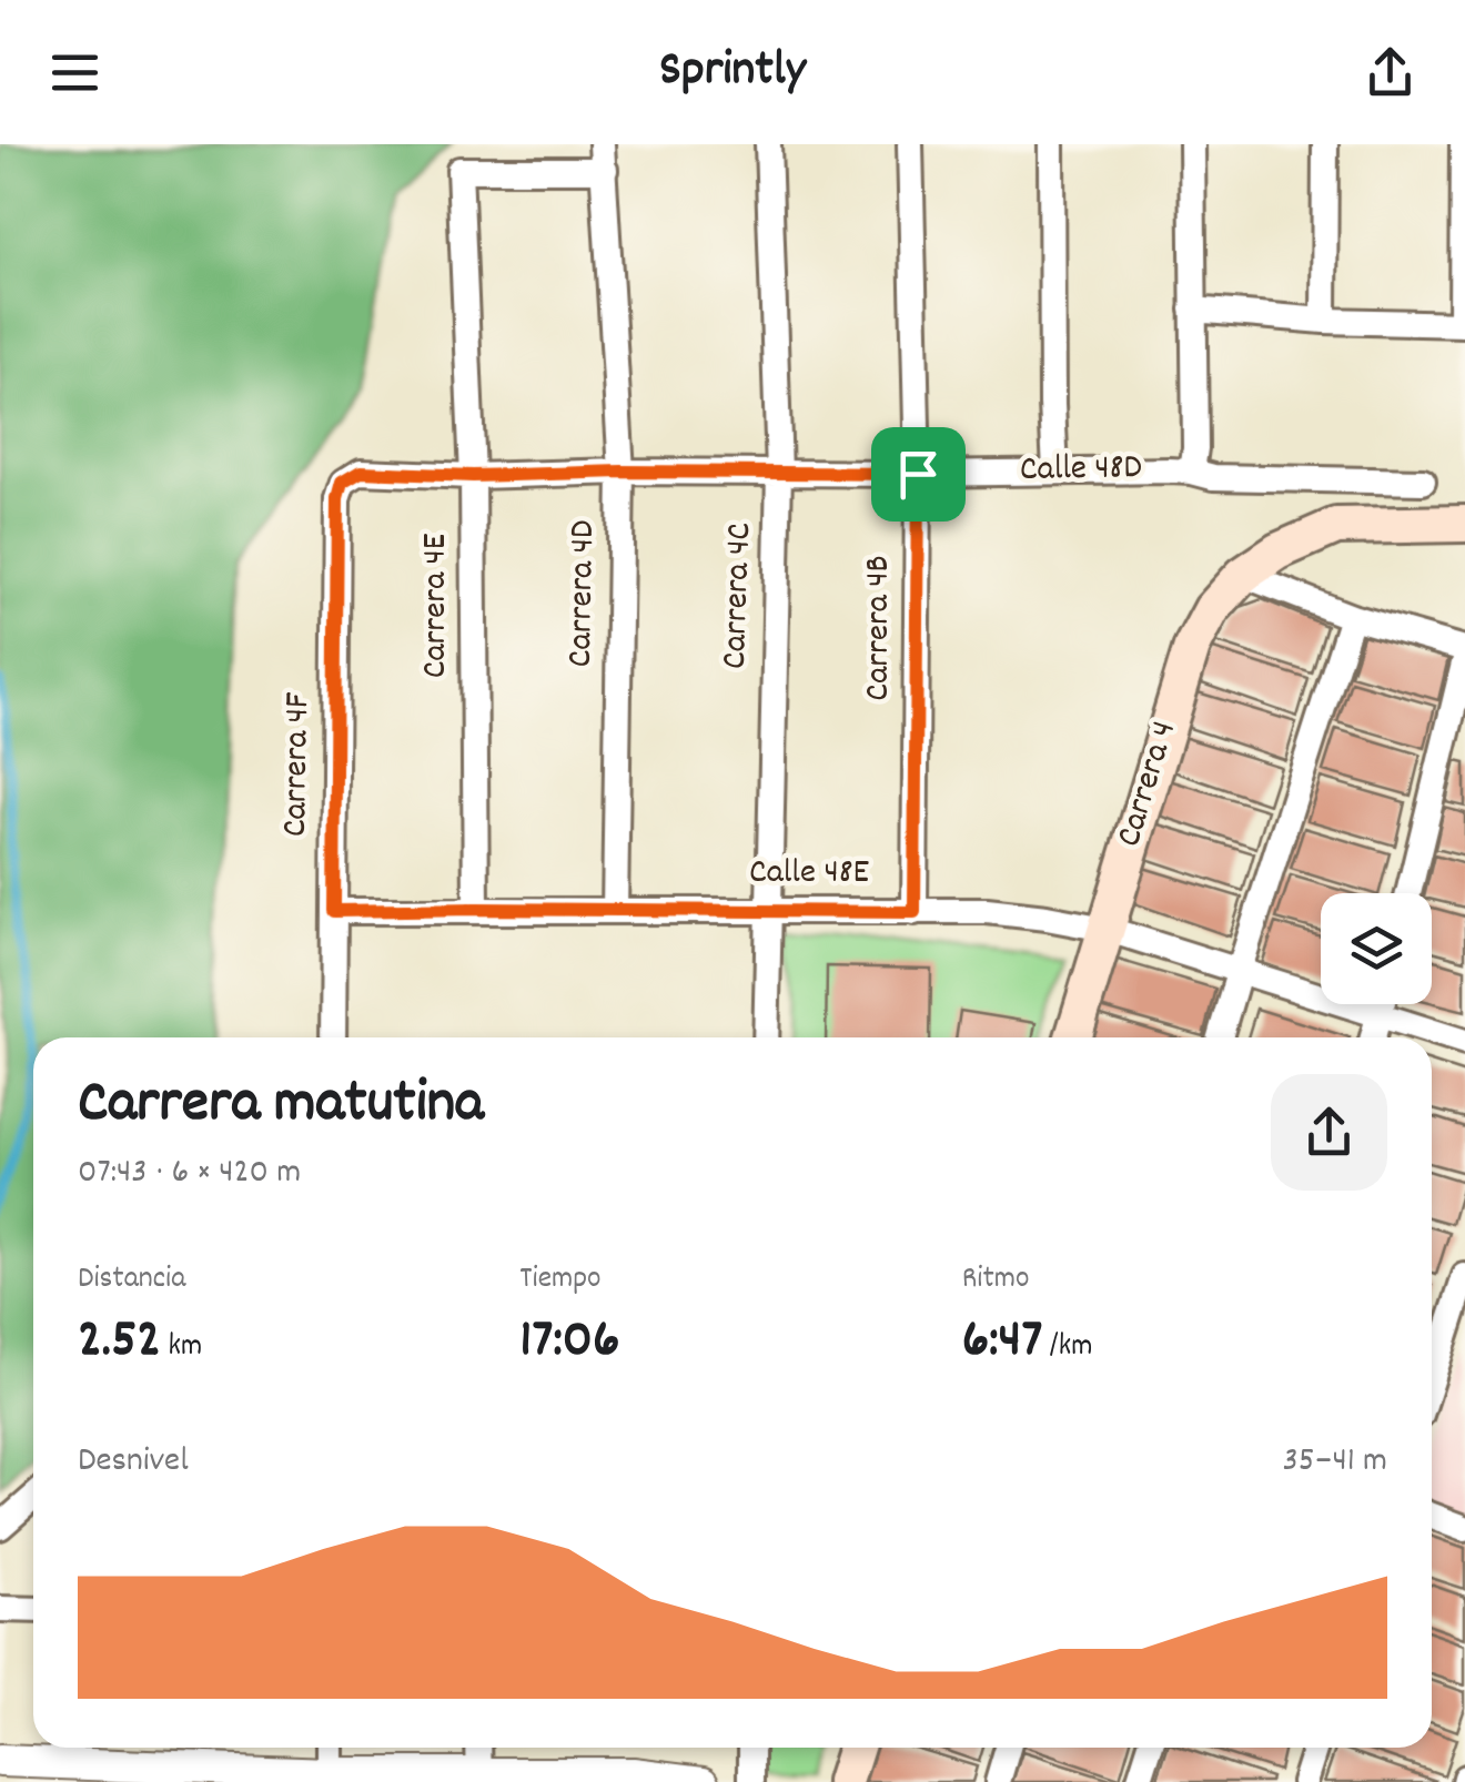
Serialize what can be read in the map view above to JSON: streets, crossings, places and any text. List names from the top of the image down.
{
  "streets": {
    "main road": ["Carrera 4"],
    "street": [
      "Calle 48D",
      "Carrera 4D",
      "Carrera 4C",
      "Carrera 4E",
      "Carrera 4B",
      "Carrera 4F",
      "Calle 48E"
    ]
  },
  "crossings": [
    ["Calle 48D", "Carrera 4D"],
    ["Calle 48D", "Carrera 4C"],
    ["Calle 48D", "Carrera 4E"],
    ["Calle 48D", "Carrera 4B"],
    ["Calle 48D", "Carrera 4F"],
    ["Carrera 4D", "Carrera 4E"],
    ["Carrera 4D", "Calle 48E"],
    ["Carrera 4C", "Calle 48E"],
    ["Carrera 4E", "Calle 48E"],
    ["Carrera 4B", "Calle 48E"],
    ["Carrera 4F", "Calle 48E"],
    ["Carrera 4", "Calle 48E"]
  ],
  "page": {
    "header": "Sprintly",
    "heading": ["Carrera matutina", "07:43 · 6 × 420 m"],
    "stats": [
      ["Distancia", "2.52 km"],
      ["Tiempo", "17:06"],
      ["Ritmo", "6:47 /km"]
    ],
    "chart": ["Desnivel", "35–41 m"]
  }
}
